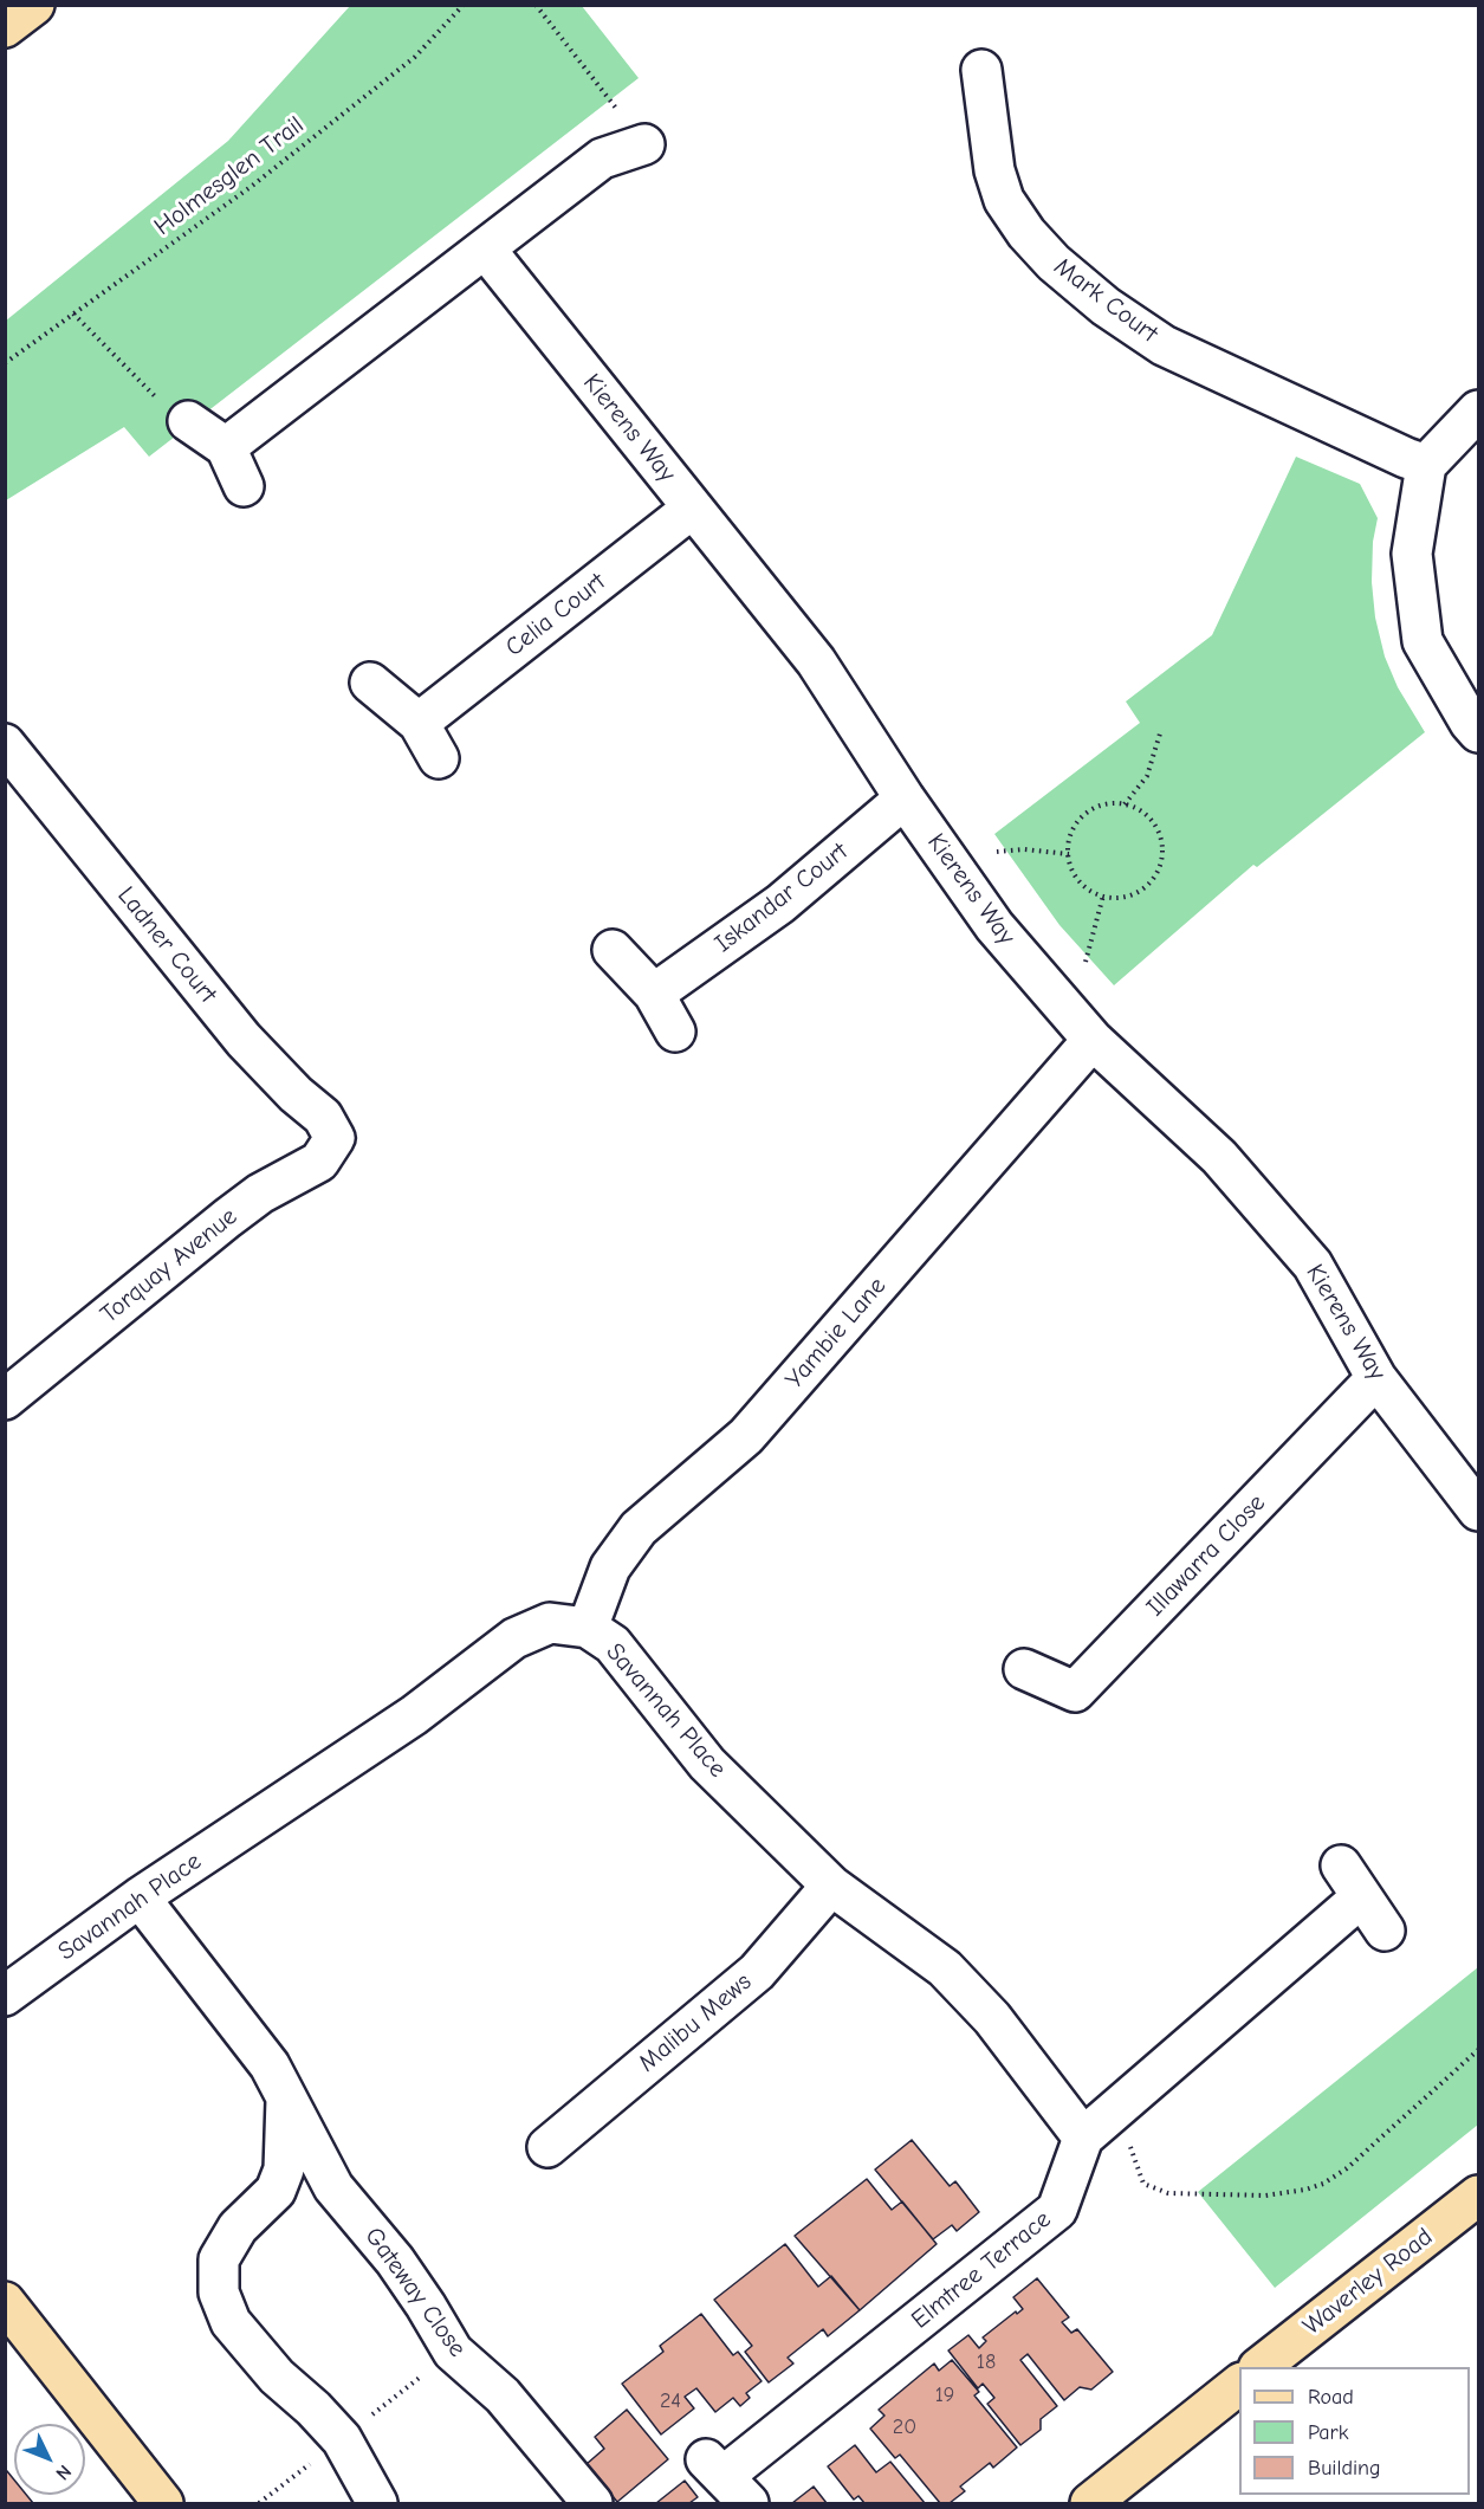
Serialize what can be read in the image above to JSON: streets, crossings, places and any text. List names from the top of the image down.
{
  "streets": {
    "main road": ["Waverley Road"],
    "street": [
      "Mark Court",
      "Kierens Way",
      "Celia Court",
      "Iskandar Court",
      "Ladner Court",
      "Torquay Avenue",
      "Yambie Lane",
      "Illawarra Close",
      "Savannah Place",
      "Malibu Mews",
      "Elmtree Terrace",
      "Gateway Close"
    ],
    "path": ["Holmesglen Trail"]
  },
  "crossings": [
    ["Kierens Way", "Celia Court"],
    ["Kierens Way", "Iskandar Court"],
    ["Kierens Way", "Yambie Lane"],
    ["Kierens Way", "Illawarra Close"],
    ["Ladner Court", "Torquay Avenue"],
    ["Yambie Lane", "Savannah Place"],
    ["Savannah Place", "Malibu Mews"],
    ["Savannah Place", "Elmtree Terrace"],
    ["Savannah Place", "Gateway Close"]
  ],
  "house_numbers": [
    "18",
    "19",
    "24",
    "20"
  ],
  "legend": ["Road", "Park", "Building"],
  "north": "bottom right"
}
